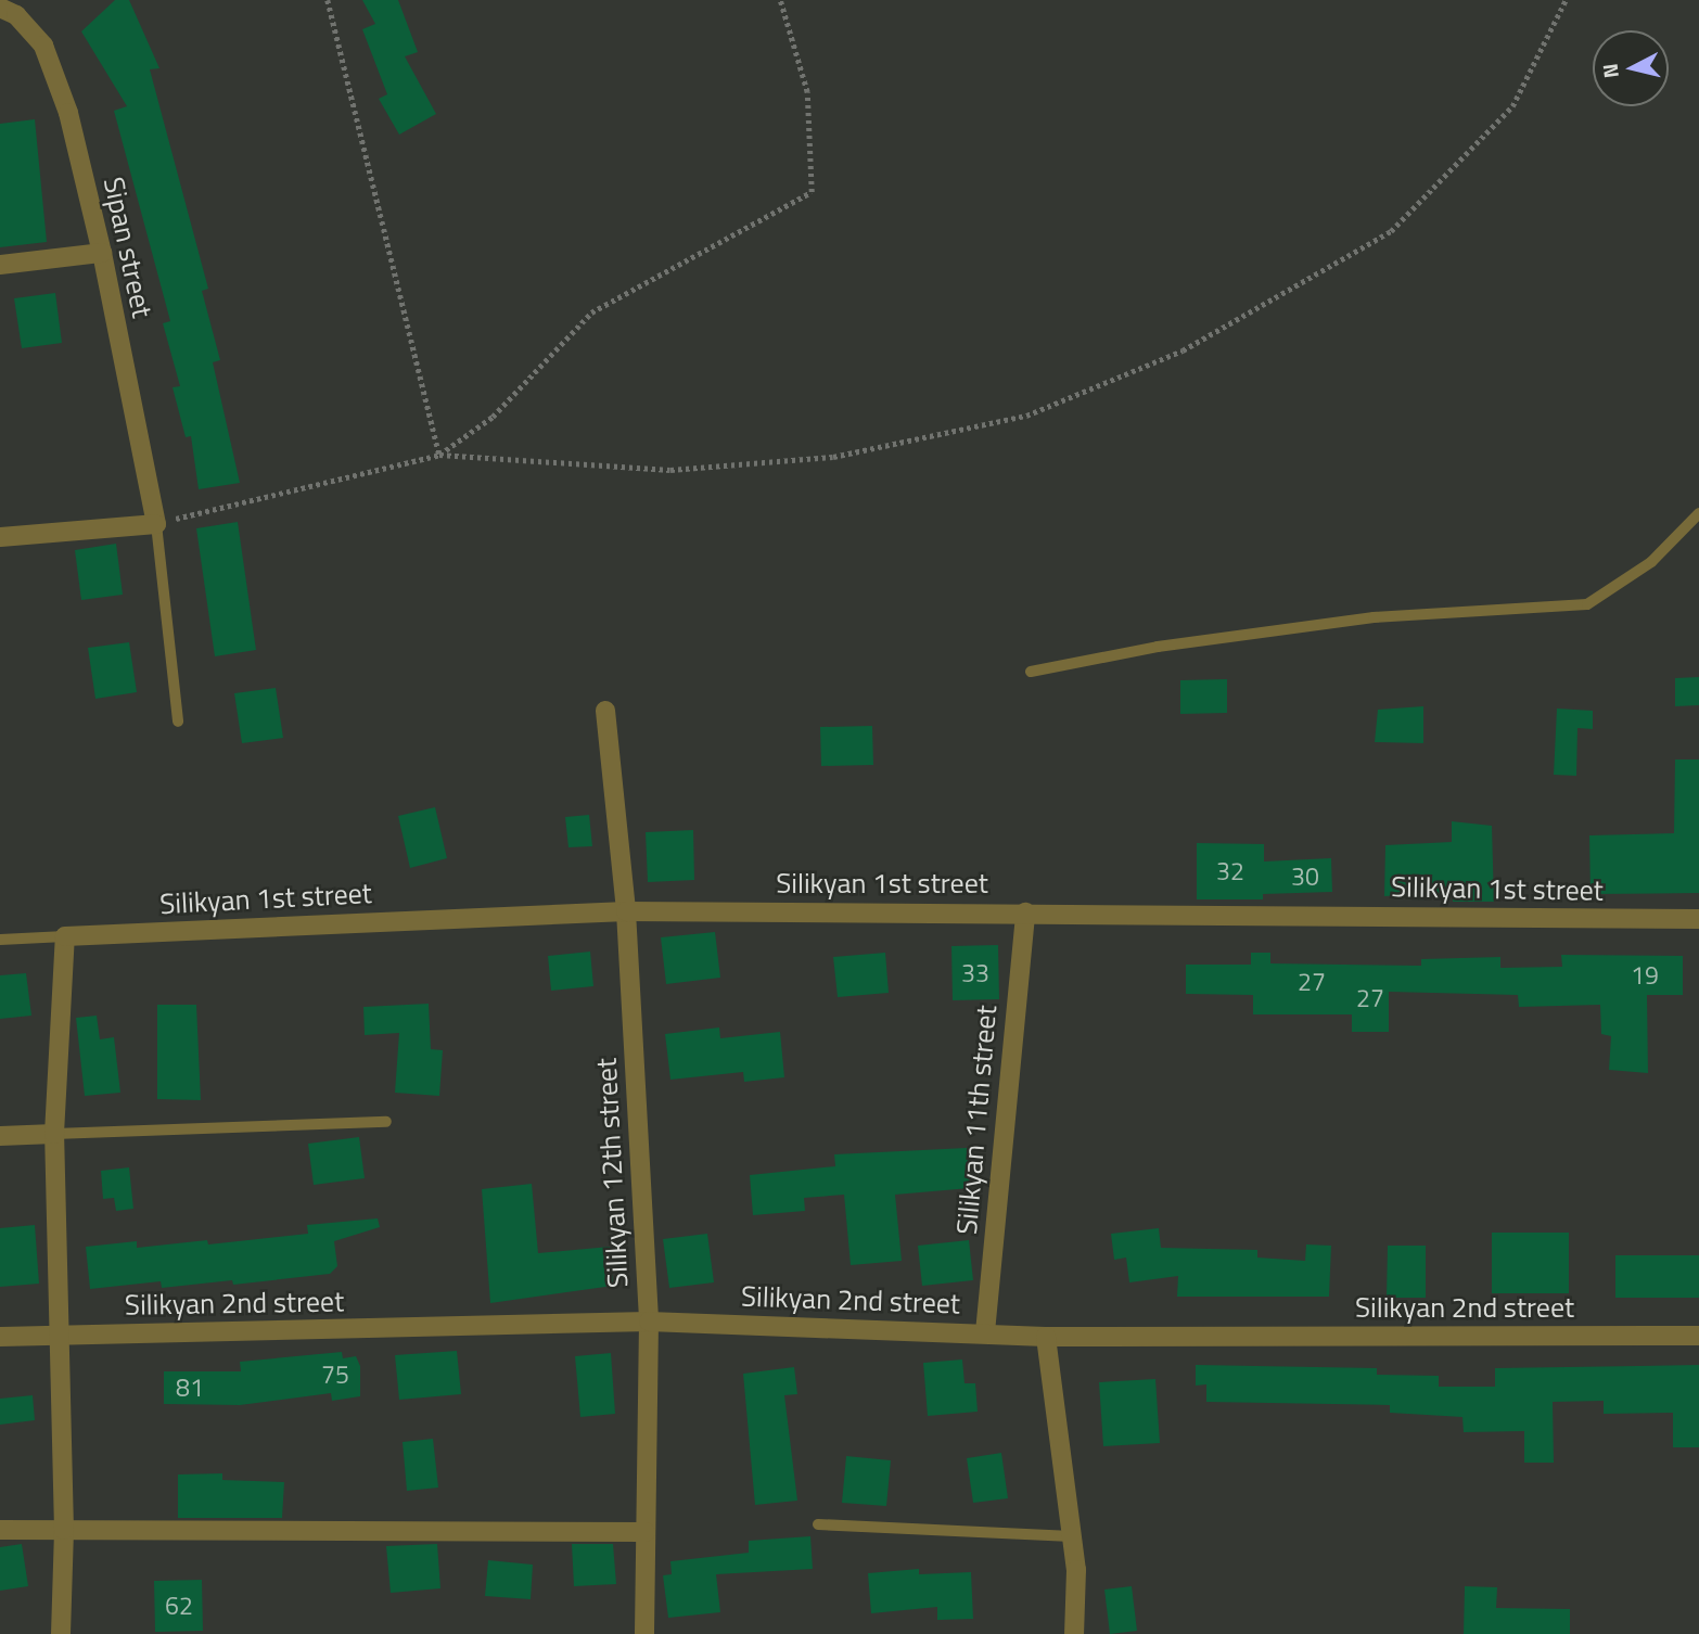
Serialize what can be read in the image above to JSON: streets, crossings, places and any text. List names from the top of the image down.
{
  "streets": {
    "street": [
      "Sipan street",
      "Silikyan 1st street",
      "Silikyan 11th street",
      "Silikyan 12th street",
      "Silikyan 2nd street"
    ]
  },
  "crossings": [
    ["Silikyan 1st street", "Silikyan 11th street"],
    ["Silikyan 1st street", "Silikyan 12th street"],
    ["Silikyan 11th street", "Silikyan 2nd street"],
    ["Silikyan 12th street", "Silikyan 2nd street"]
  ],
  "house_numbers": [
    "32",
    "30",
    "33",
    "19",
    "27",
    "27",
    "75",
    "81",
    "62"
  ],
  "north": "left"
}
